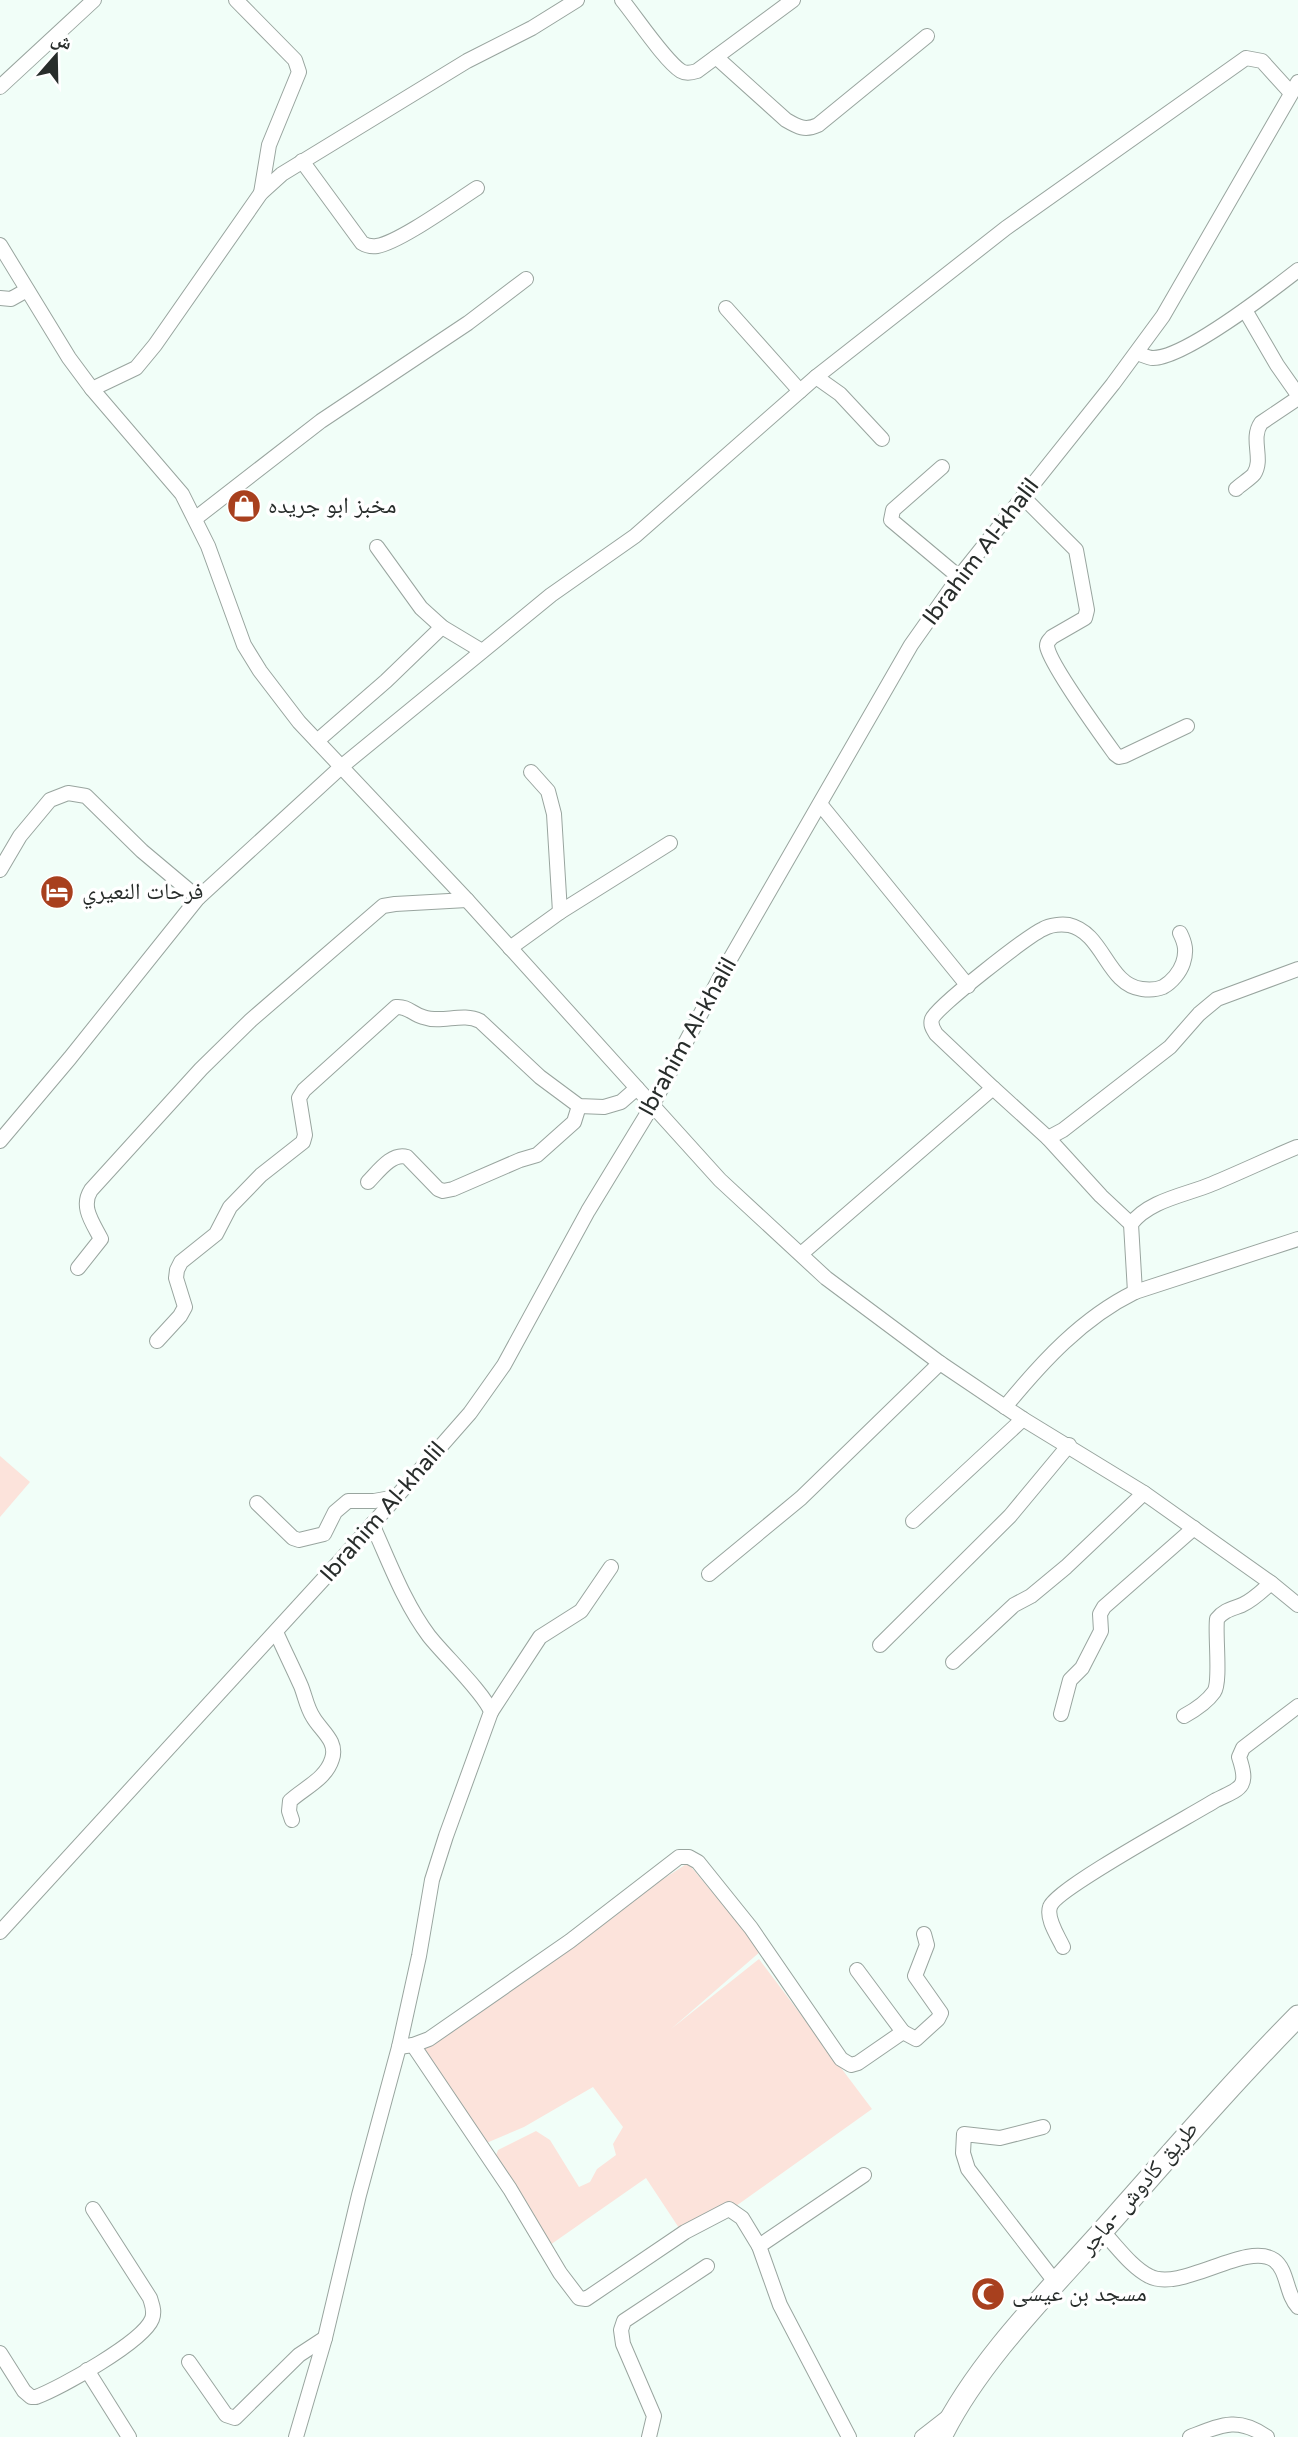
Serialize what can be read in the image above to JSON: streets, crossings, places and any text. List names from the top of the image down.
{
  "streets": {
    "highway": ["طريق كادوش -ماجر"],
    "street": ["Ibrahim Al-khalil"]
  },
  "places": {
    "shop": ["مخبز ابو جريده"],
    "hotel": ["فرحات النعيري"],
    "mosque": ["مسجد بن عيسى"]
  },
  "north": "top"
}
